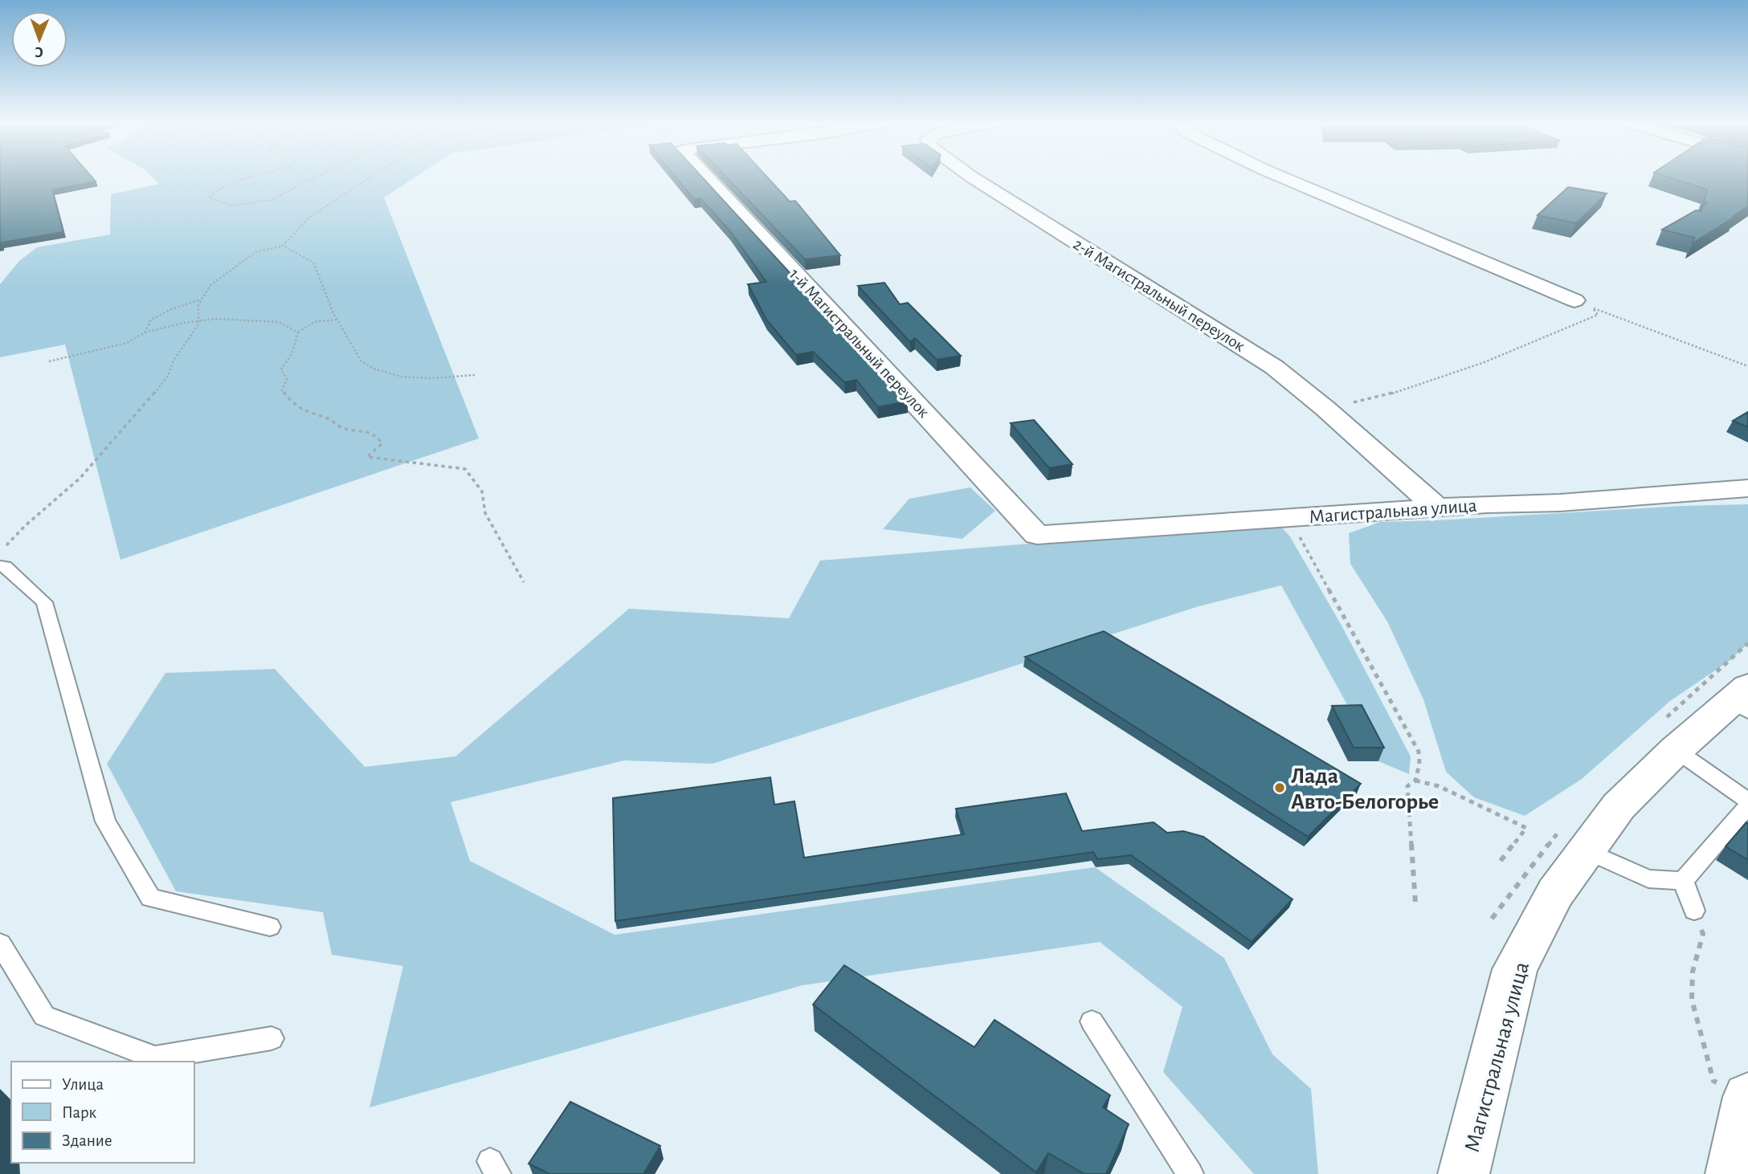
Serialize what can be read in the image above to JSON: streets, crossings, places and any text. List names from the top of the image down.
{
  "streets": {
    "street": ["2-й Магистральный переулок", "1-й Магистральный переулок", "Магистральная улица"]
  },
  "crossings": [
    ["2-й Магистральный переулок", "Магистральная улица"],
    ["1-й Магистральный переулок", "Магистральная улица"]
  ],
  "places": ["Лада Авто-Белогорье"],
  "legend": ["Улица", "Парк", "Здание"],
  "north": "bottom"
}
